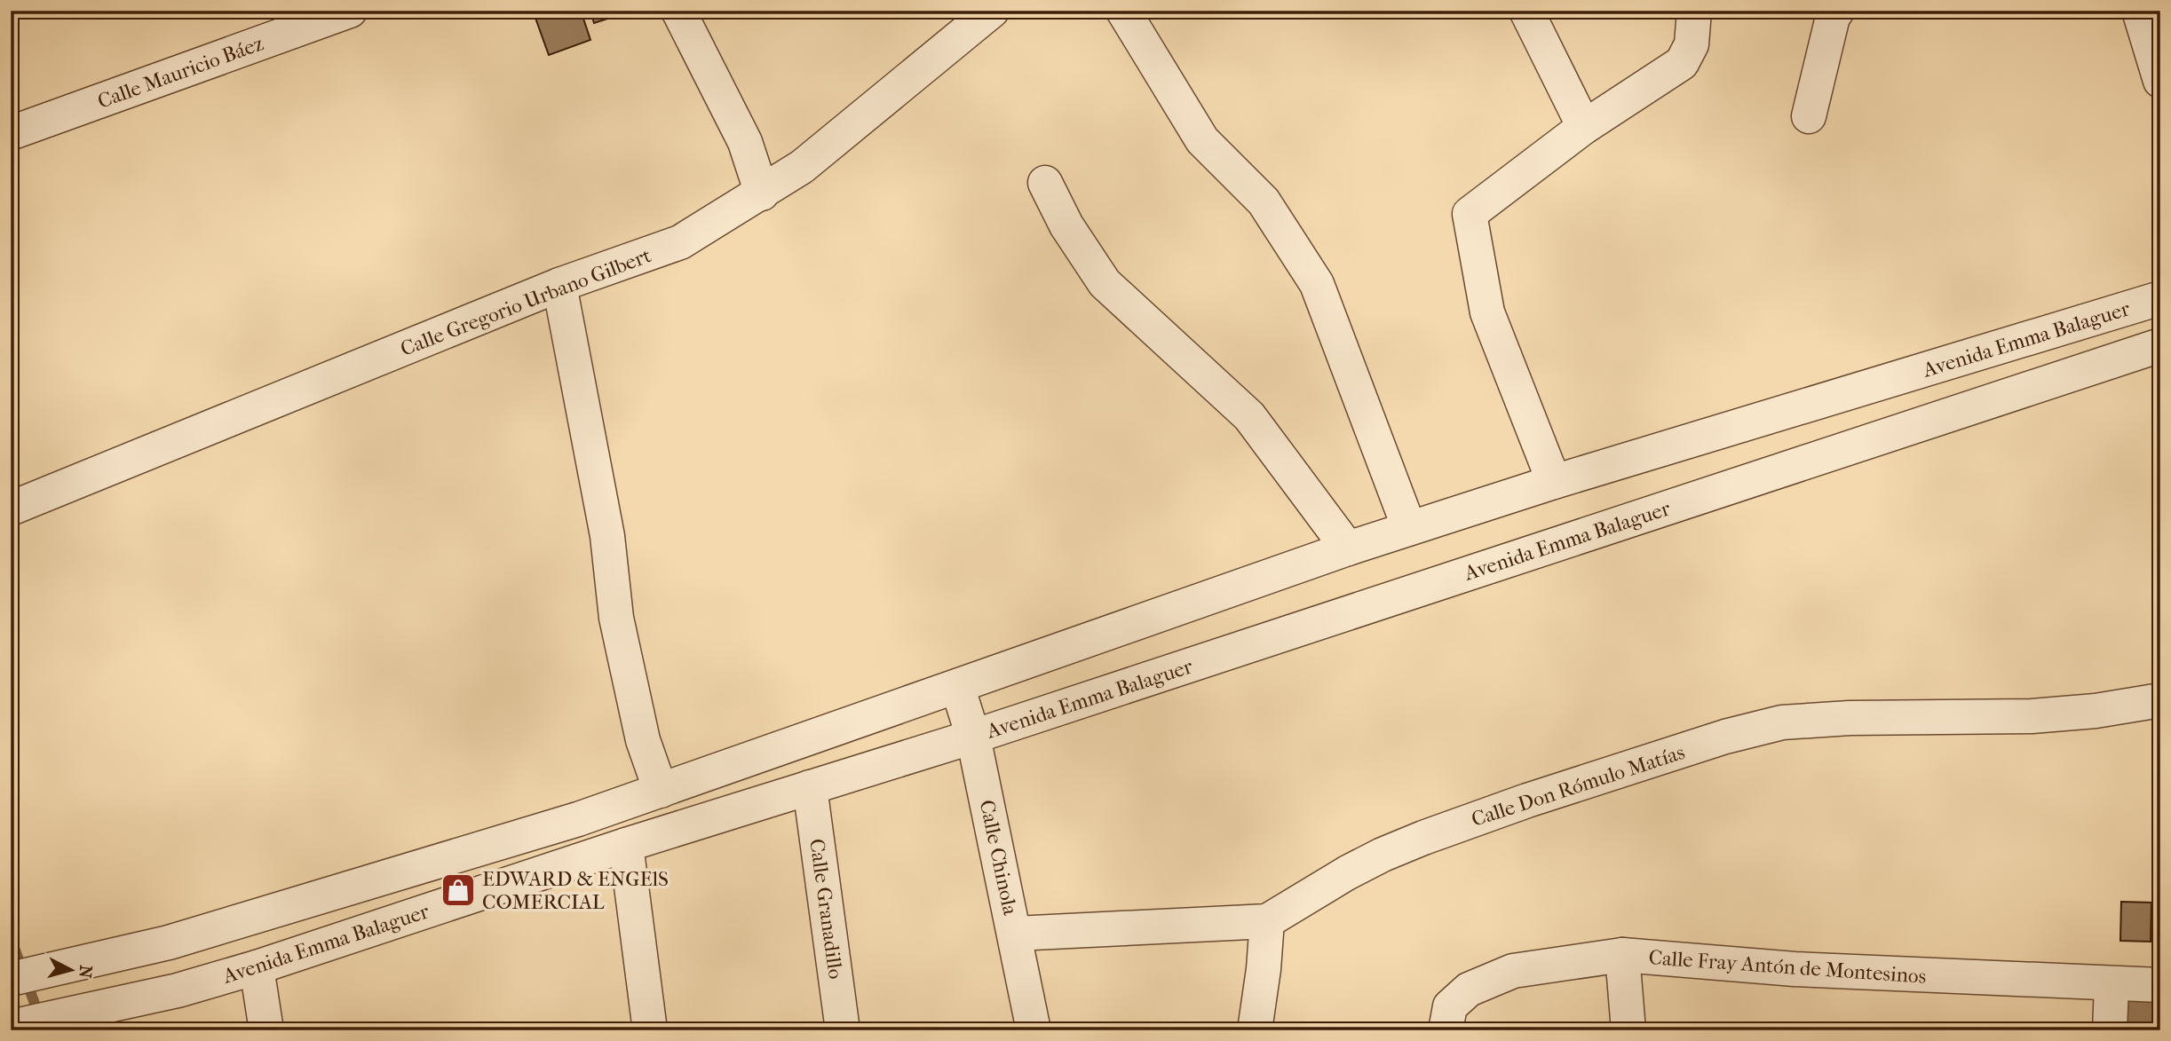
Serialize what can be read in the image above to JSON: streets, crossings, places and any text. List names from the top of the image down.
{
  "streets": {
    "street": [
      "Calle Mauricio Báez",
      "Calle Gregorio Urbano Gilbert",
      "Avenida Emma Balaguer",
      "Calle Don Rómulo Matías",
      "Calle Chinola",
      "Calle Granadillo",
      "Calle Fray Antón de Montesinos"
    ]
  },
  "crossings": [
    ["Avenida Emma Balaguer", "Calle Chinola"],
    ["Avenida Emma Balaguer", "Calle Granadillo"],
    ["Calle Don Rómulo Matías", "Calle Chinola"]
  ],
  "places": {
    "shop": ["EDWARD & ENGElS COMERCIAL"]
  },
  "north": "right"
}
